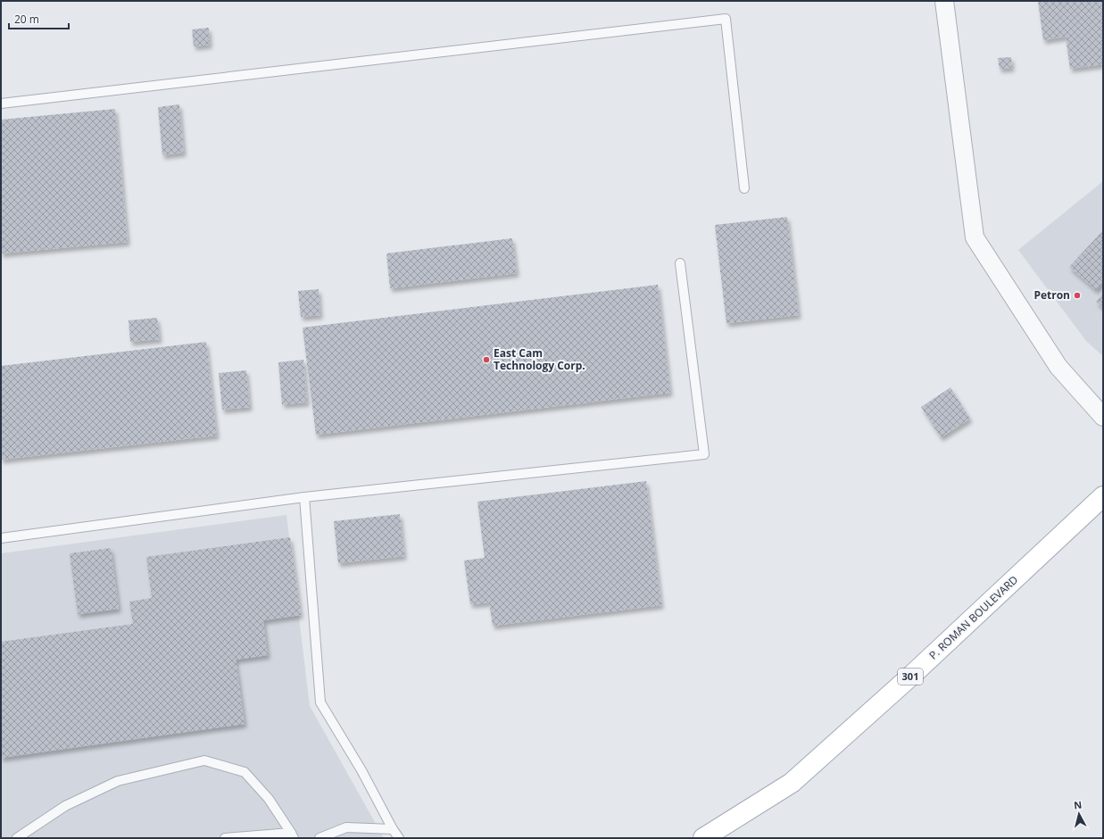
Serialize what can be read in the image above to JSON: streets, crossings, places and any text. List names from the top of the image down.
{
  "streets": {
    "main road": ["P. ROMAN BOULEVARD", "301"]
  },
  "places": ["Petron", "East Cam Technology Corp."],
  "scale_bar": "20 m",
  "north": "top"
}
